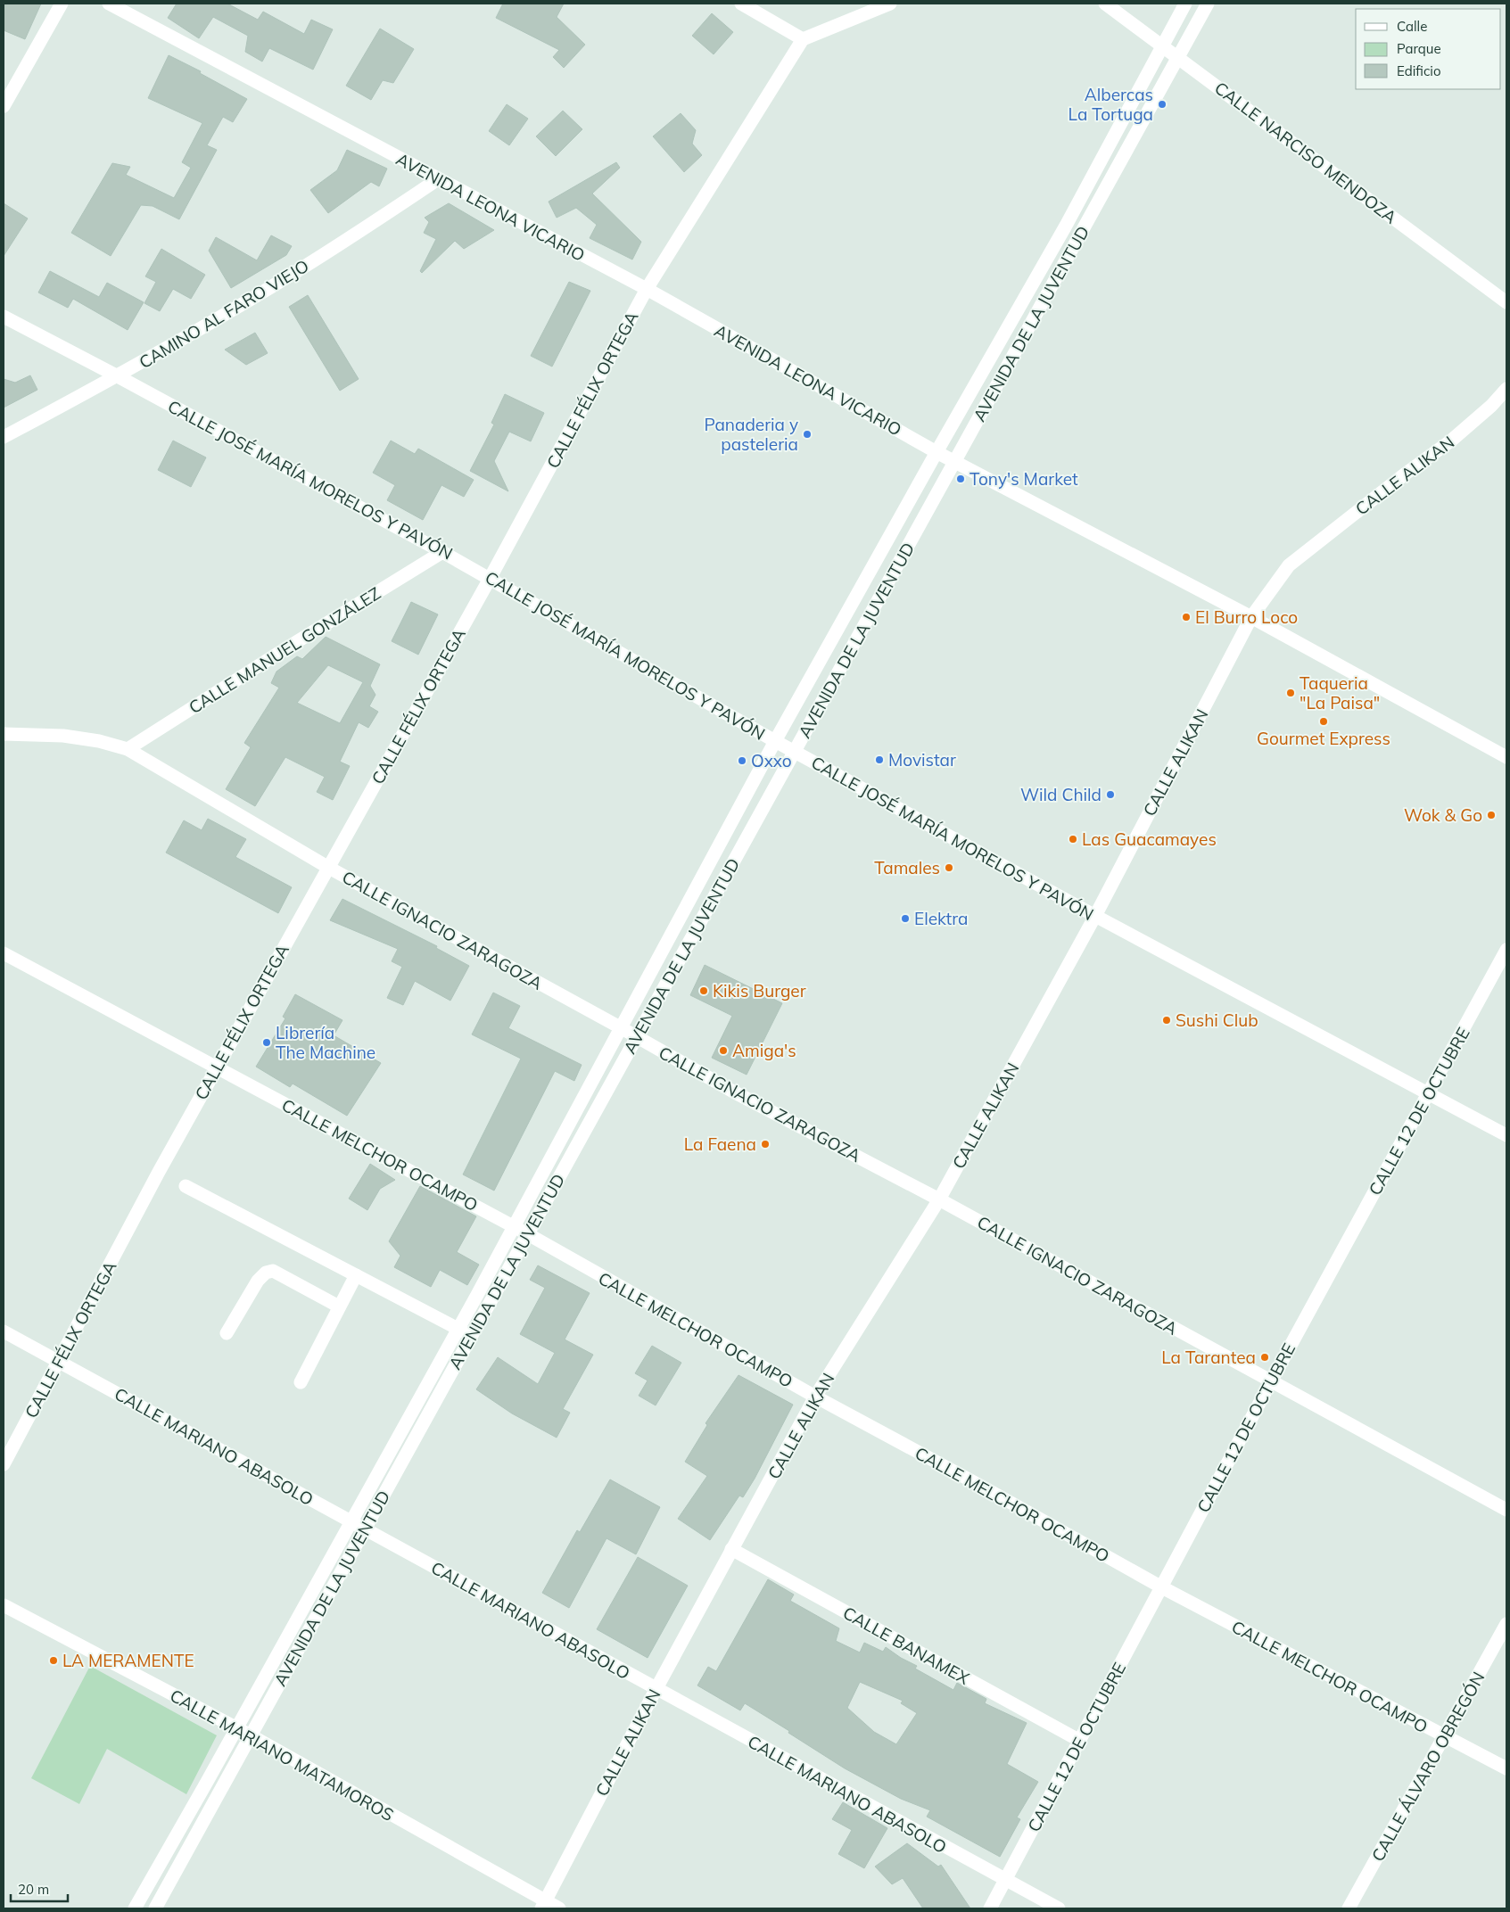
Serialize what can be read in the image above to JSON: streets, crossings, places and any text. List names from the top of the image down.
{
  "streets": {
    "street": [
      "CALLE NARCISO MENDOZA",
      "AVENIDA LEONA VICARIO",
      "CAMINO AL FARO VIEJO",
      "AVENIDA DE LA JUVENTUD",
      "CALLE FÉLIX ORTEGA",
      "CALLE ALIKAN",
      "CALLE JOSÉ MARÍA MORELOS Y PAVÓN",
      "CALLE MANUEL GONZÁLEZ",
      "CALLE IGNACIO ZARAGOZA",
      "CALLE 12 DE OCTUBRE",
      "CALLE MELCHOR OCAMPO",
      "CALLE MARIANO ABASOLO",
      "CALLE BANAMEX",
      "CALLE MARIANO MATAMOROS",
      "CALLE ÁLVARO OBREGÓN"
    ]
  },
  "crossings": [
    ["CALLE NARCISO MENDOZA", "AVENIDA DE LA JUVENTUD"],
    ["AVENIDA LEONA VICARIO", "CAMINO AL FARO VIEJO"],
    ["AVENIDA LEONA VICARIO", "AVENIDA DE LA JUVENTUD"],
    ["AVENIDA LEONA VICARIO", "CALLE FÉLIX ORTEGA"],
    ["AVENIDA LEONA VICARIO", "CALLE ALIKAN"],
    ["CAMINO AL FARO VIEJO", "CALLE JOSÉ MARÍA MORELOS Y PAVÓN"],
    ["AVENIDA DE LA JUVENTUD", "CALLE JOSÉ MARÍA MORELOS Y PAVÓN"],
    ["AVENIDA DE LA JUVENTUD", "CALLE IGNACIO ZARAGOZA"],
    ["AVENIDA DE LA JUVENTUD", "CALLE MELCHOR OCAMPO"],
    ["AVENIDA DE LA JUVENTUD", "CALLE MARIANO ABASOLO"],
    ["AVENIDA DE LA JUVENTUD", "CALLE MARIANO MATAMOROS"],
    ["CALLE FÉLIX ORTEGA", "CALLE JOSÉ MARÍA MORELOS Y PAVÓN"],
    ["CALLE FÉLIX ORTEGA", "CALLE IGNACIO ZARAGOZA"],
    ["CALLE FÉLIX ORTEGA", "CALLE MELCHOR OCAMPO"],
    ["CALLE FÉLIX ORTEGA", "CALLE MARIANO ABASOLO"],
    ["CALLE ALIKAN", "CALLE JOSÉ MARÍA MORELOS Y PAVÓN"],
    ["CALLE ALIKAN", "CALLE IGNACIO ZARAGOZA"],
    ["CALLE ALIKAN", "CALLE MELCHOR OCAMPO"],
    ["CALLE ALIKAN", "CALLE MARIANO ABASOLO"],
    ["CALLE ALIKAN", "CALLE BANAMEX"],
    ["CALLE ALIKAN", "CALLE MARIANO MATAMOROS"],
    ["CALLE JOSÉ MARÍA MORELOS Y PAVÓN", "CALLE MANUEL GONZÁLEZ"],
    ["CALLE JOSÉ MARÍA MORELOS Y PAVÓN", "CALLE 12 DE OCTUBRE"],
    ["CALLE MANUEL GONZÁLEZ", "CALLE IGNACIO ZARAGOZA"],
    ["CALLE IGNACIO ZARAGOZA", "CALLE 12 DE OCTUBRE"],
    ["CALLE 12 DE OCTUBRE", "CALLE MELCHOR OCAMPO"],
    ["CALLE 12 DE OCTUBRE", "CALLE MARIANO ABASOLO"],
    ["CALLE 12 DE OCTUBRE", "CALLE BANAMEX"],
    ["CALLE MELCHOR OCAMPO", "CALLE ÁLVARO OBREGÓN"]
  ],
  "places": [
    "Albercas La Tortuga",
    "Panaderia y pasteleria",
    "Tony's Market",
    "El Burro Loco",
    "Taqueria \"La Paisa\"",
    "Gourmet Express",
    "Movistar",
    "Oxxo",
    "Wild Child",
    "Wok & Go",
    "Las Guacamayes",
    "Tamales",
    "Elektra",
    "Kikis Burger",
    "Sushi Club",
    "Librería The Machine",
    "Amiga's",
    "La Faena",
    "La Tarantea",
    "LA MERAMENTE"
  ],
  "legend": ["Calle", "Parque", "Edificio"],
  "scale_bar": "20 m"
}
